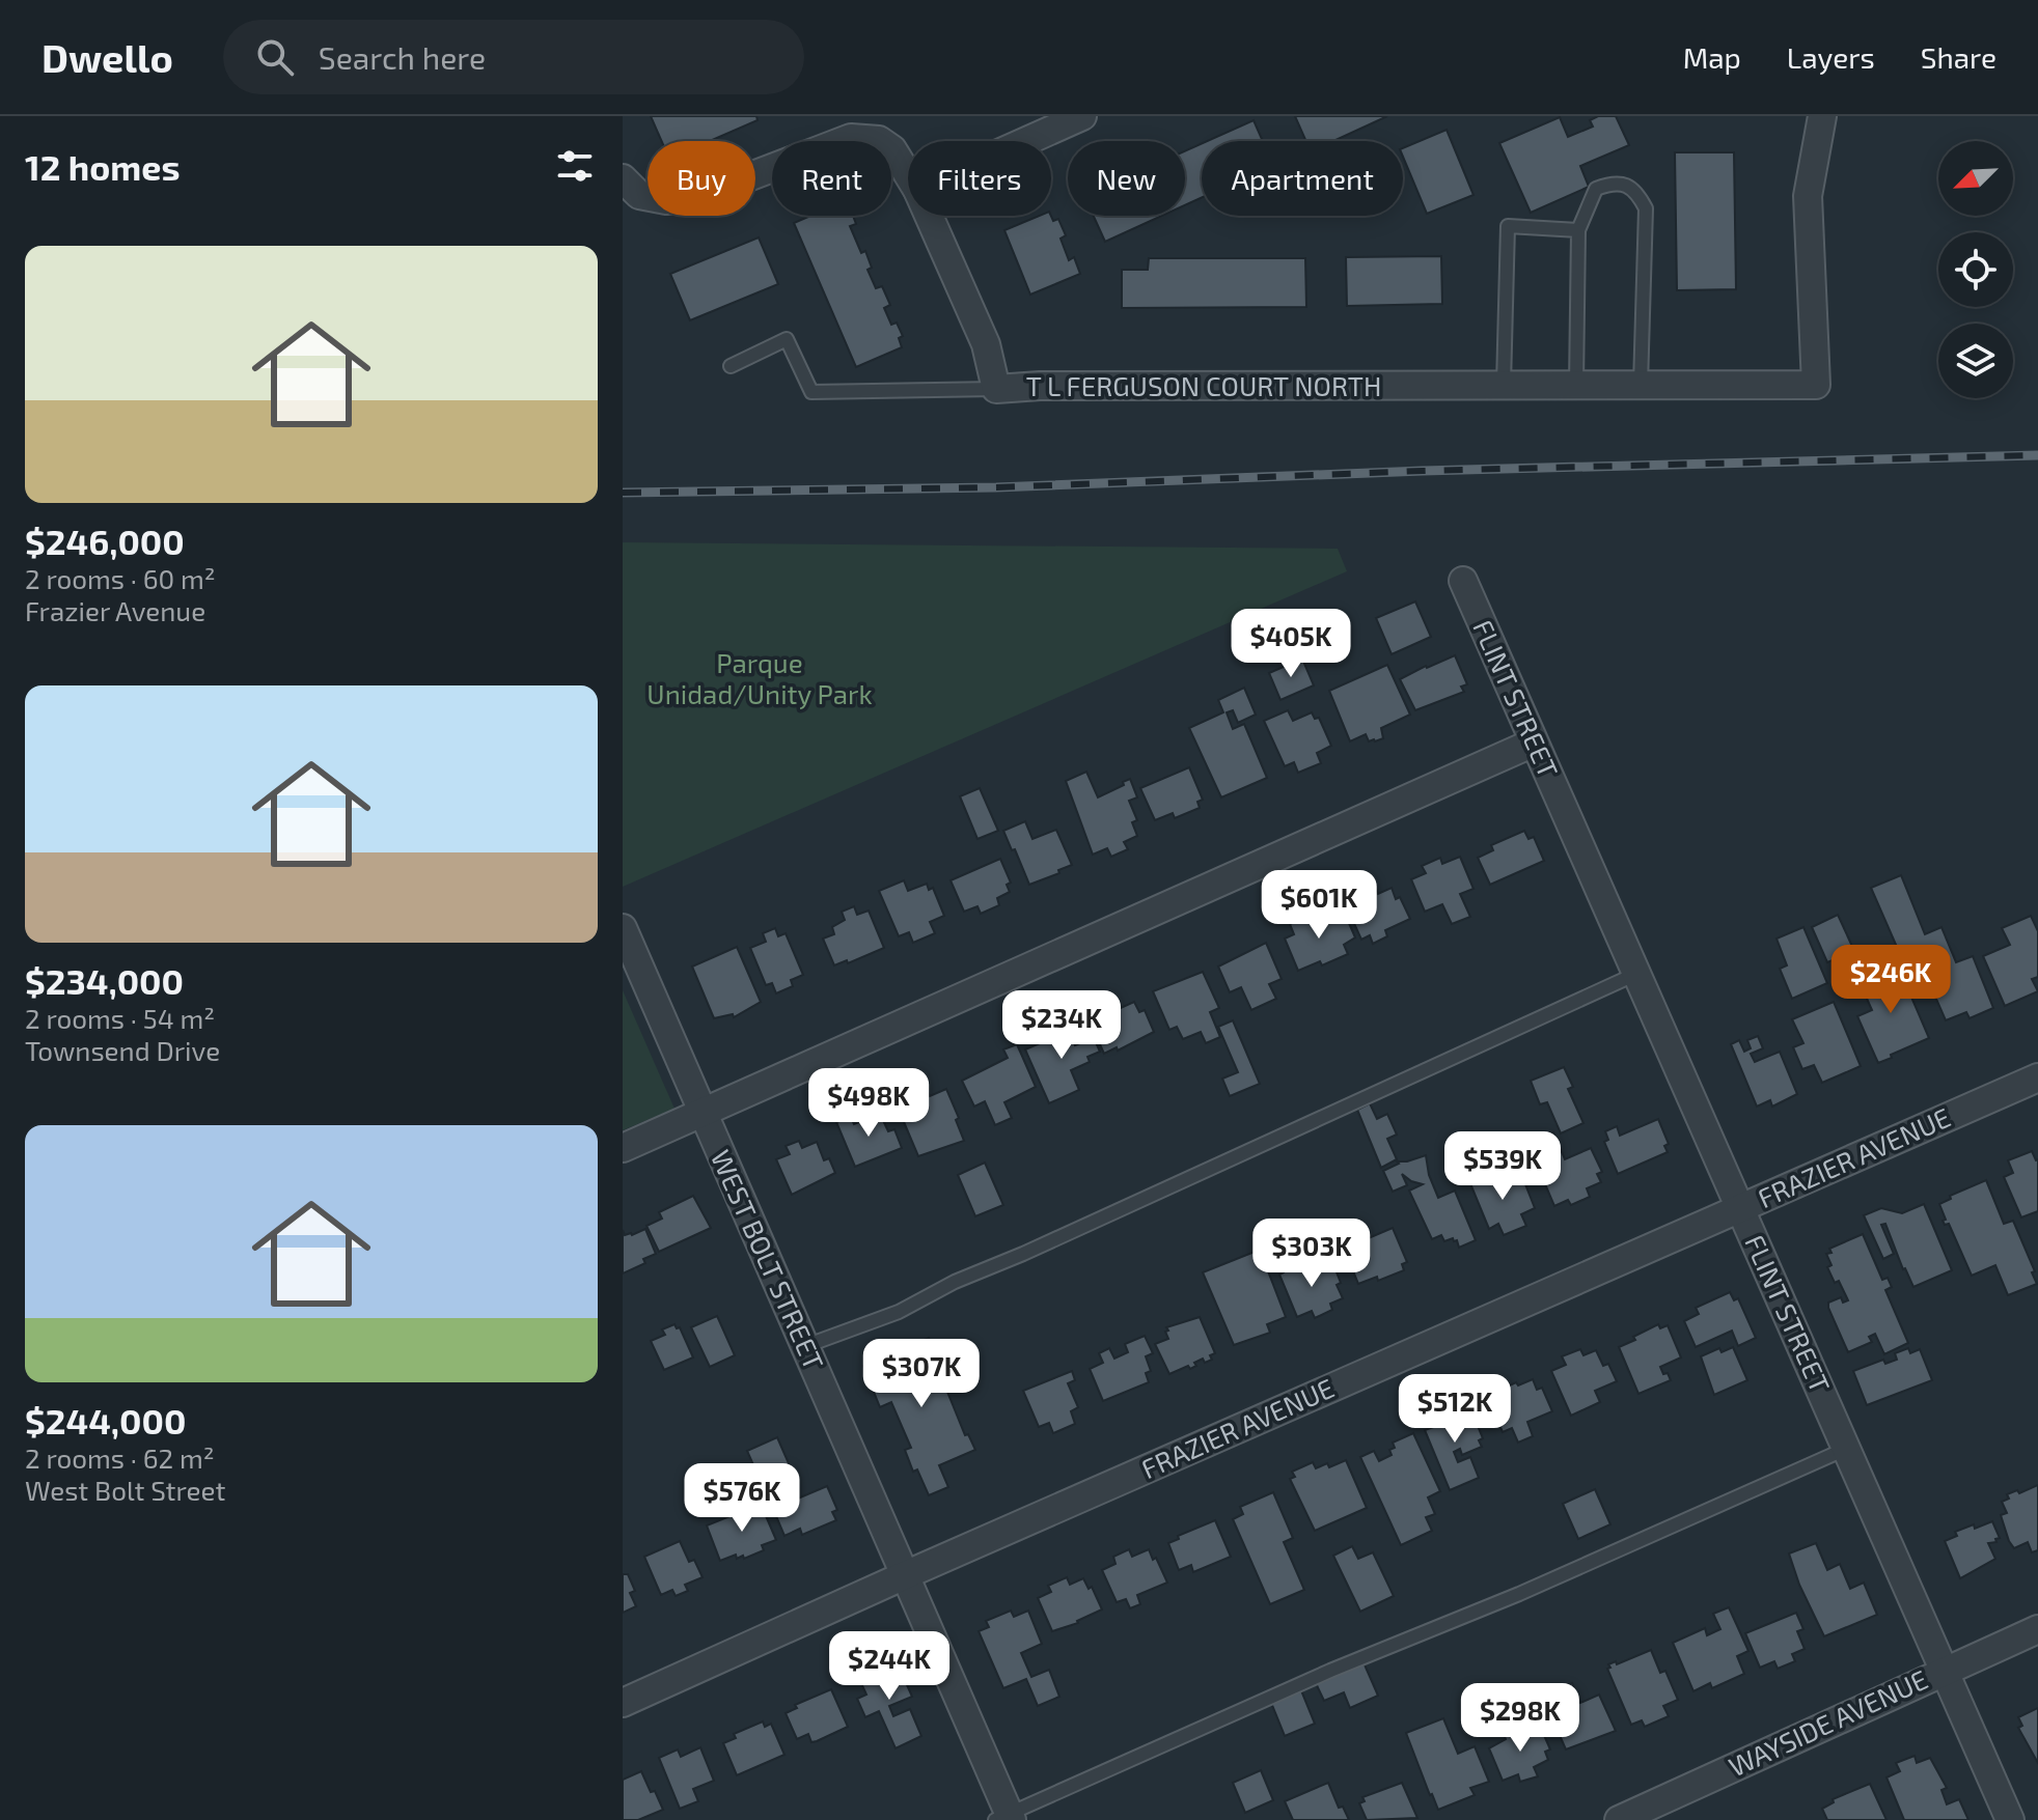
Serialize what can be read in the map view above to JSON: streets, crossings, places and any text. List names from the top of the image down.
{
  "streets": {
    "street": [
      "T L FERGUSON COURT NORTH",
      "FLINT STREET",
      "FRAZIER AVENUE",
      "WEST BOLT STREET",
      "WAYSIDE AVENUE"
    ]
  },
  "crossings": [
    ["FLINT STREET", "FRAZIER AVENUE"],
    ["FLINT STREET", "WAYSIDE AVENUE"],
    ["FRAZIER AVENUE", "WEST BOLT STREET"]
  ],
  "parks": ["Parque Unidad/Unity Park"],
  "north": "bottom left",
  "page": {
    "header": "Dwello",
    "search": "Search here",
    "nav": ["Map", "Layers", "Share"],
    "heading": "12 homes",
    "chip": [
      "Buy",
      "Rent",
      "Filters",
      "New",
      "Apartment"
    ],
    "list": [
      {
        "name": "$246,000",
        "note": "2 rooms · 60 m² · Frazier Avenue"
      },
      {
        "name": "$234,000",
        "note": "2 rooms · 54 m² · Townsend Drive"
      },
      {
        "name": "$244,000",
        "note": "2 rooms · 62 m² · West Bolt Street"
      }
    ],
    "price": [
      "$405K",
      "$601K",
      "$246K",
      "$234K",
      "$498K",
      "$539K",
      "$303K",
      "$307K",
      "$512K",
      "$576K",
      "$244K",
      "$298K"
    ]
  }
}
